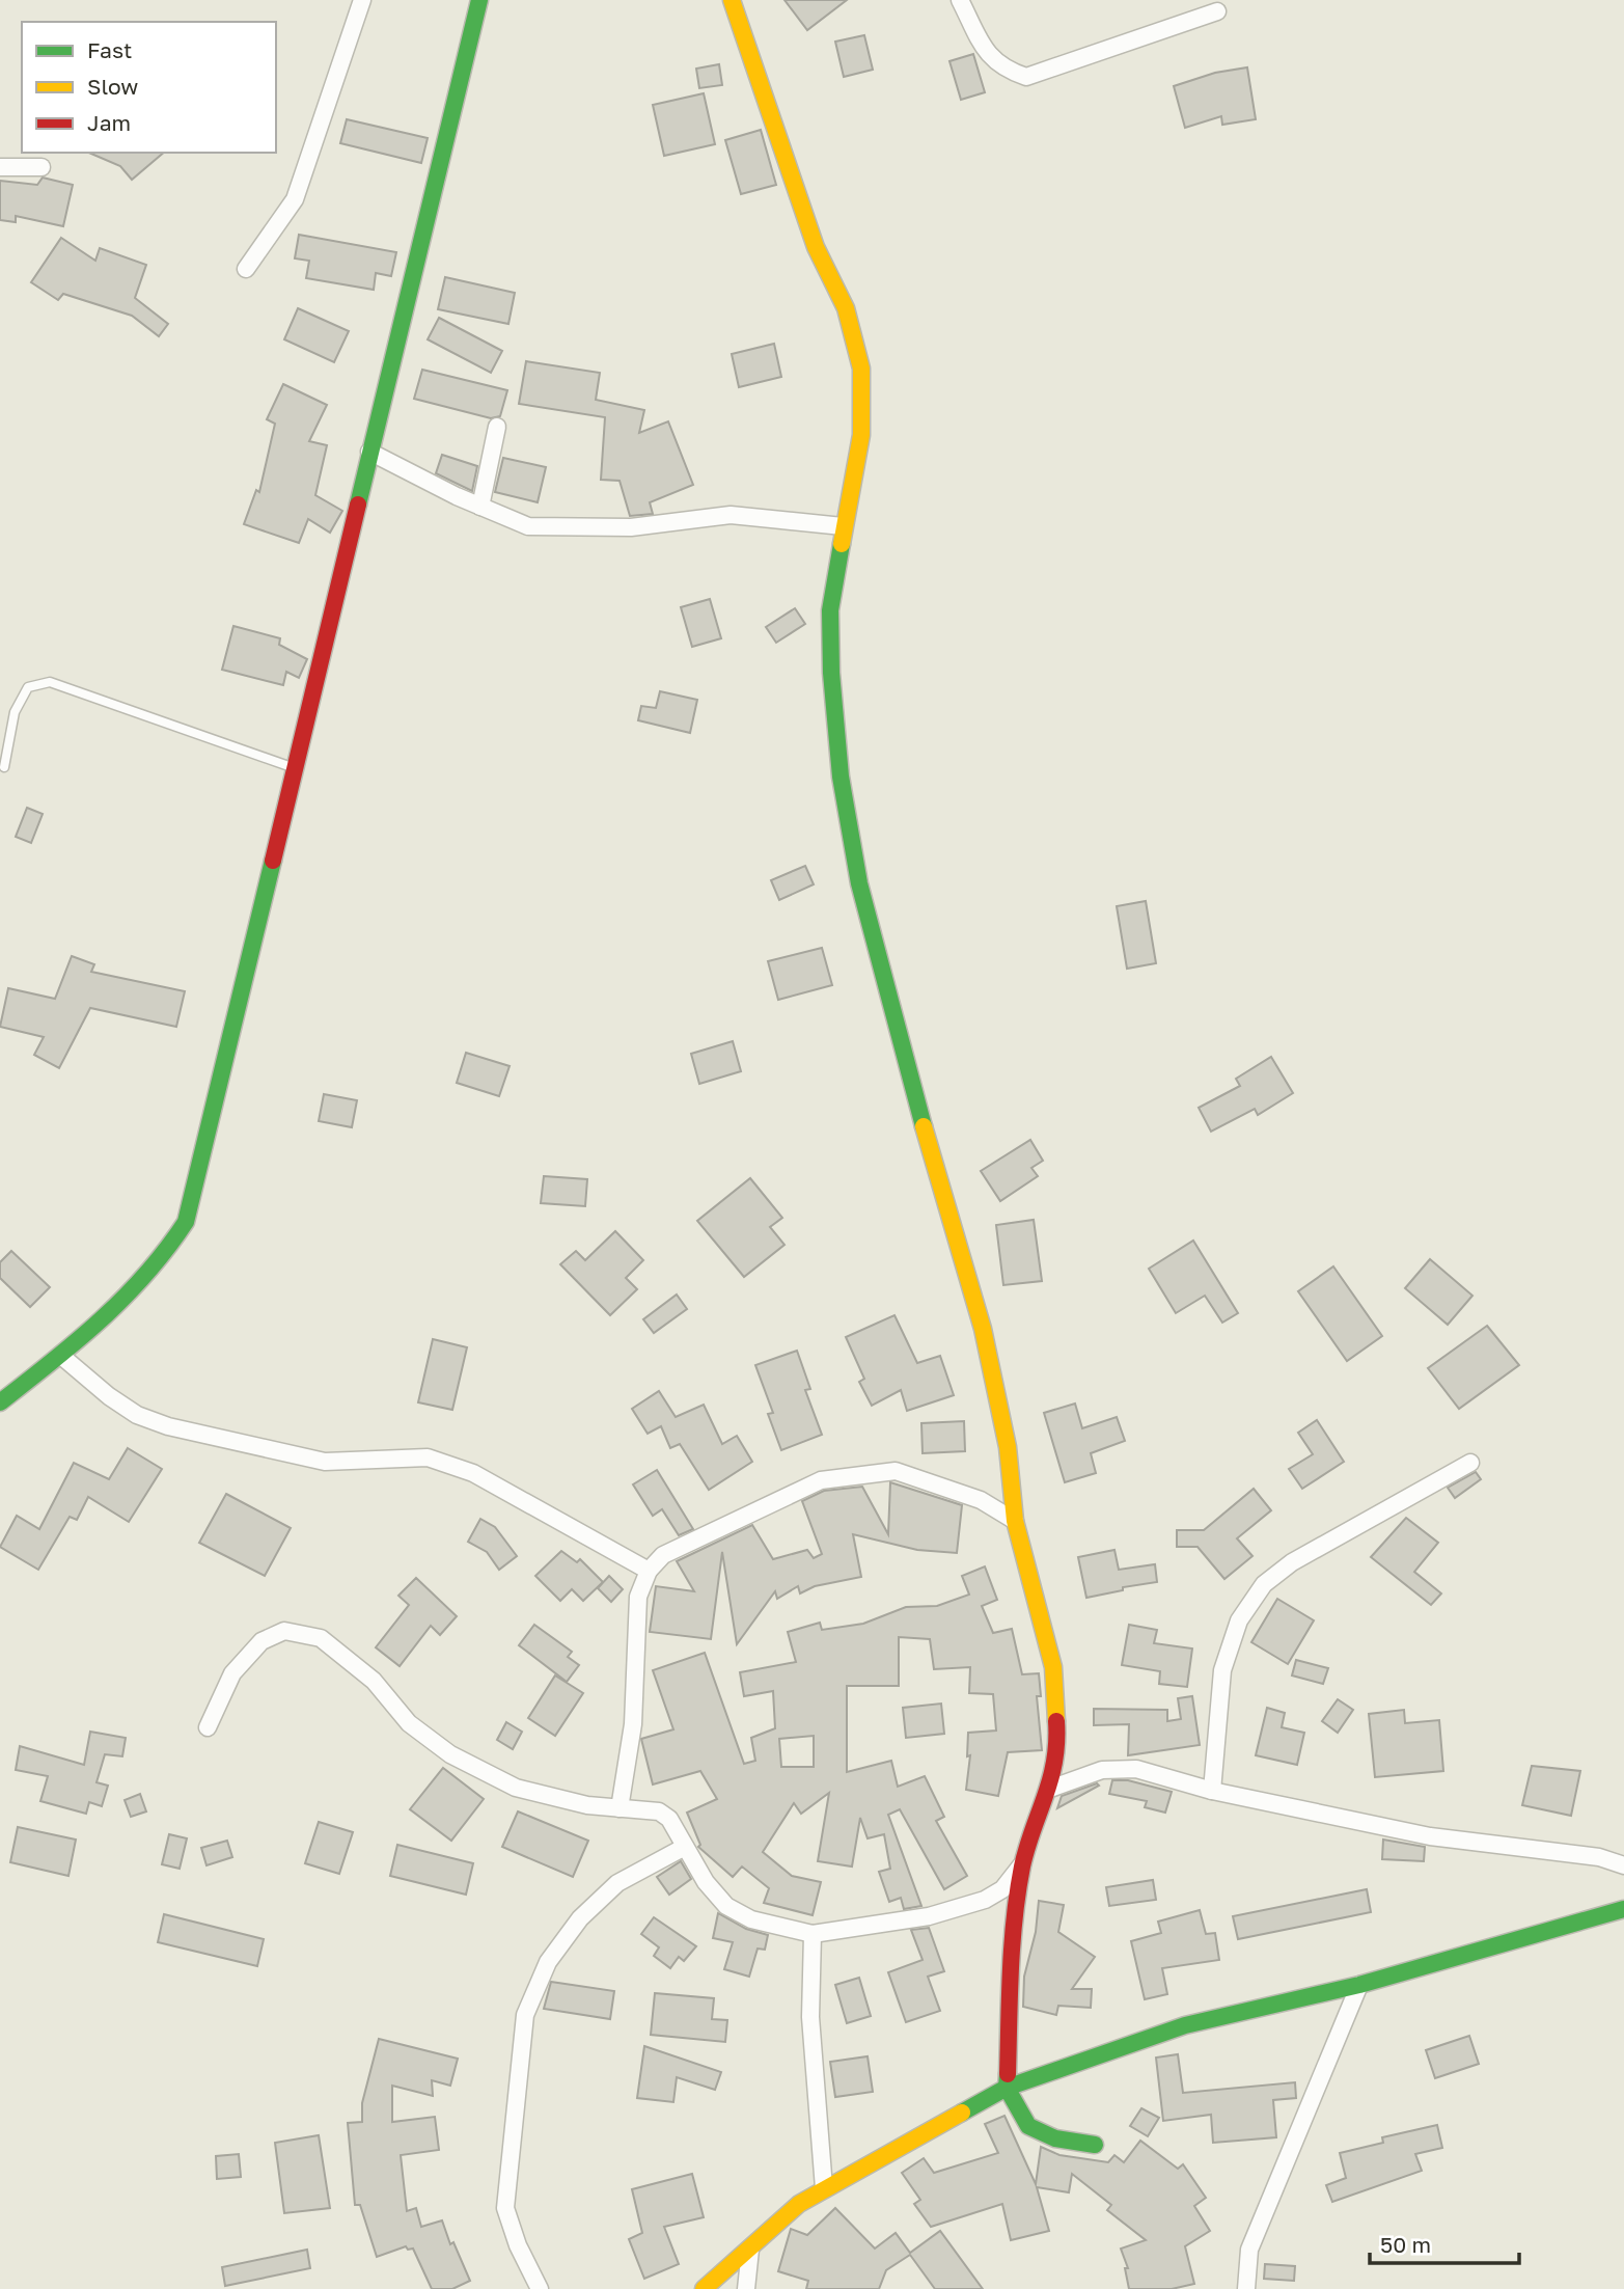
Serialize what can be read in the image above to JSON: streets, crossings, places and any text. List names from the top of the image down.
{
  "legend": ["Fast", "Slow", "Jam"],
  "scale_bar": "50 m"
}
